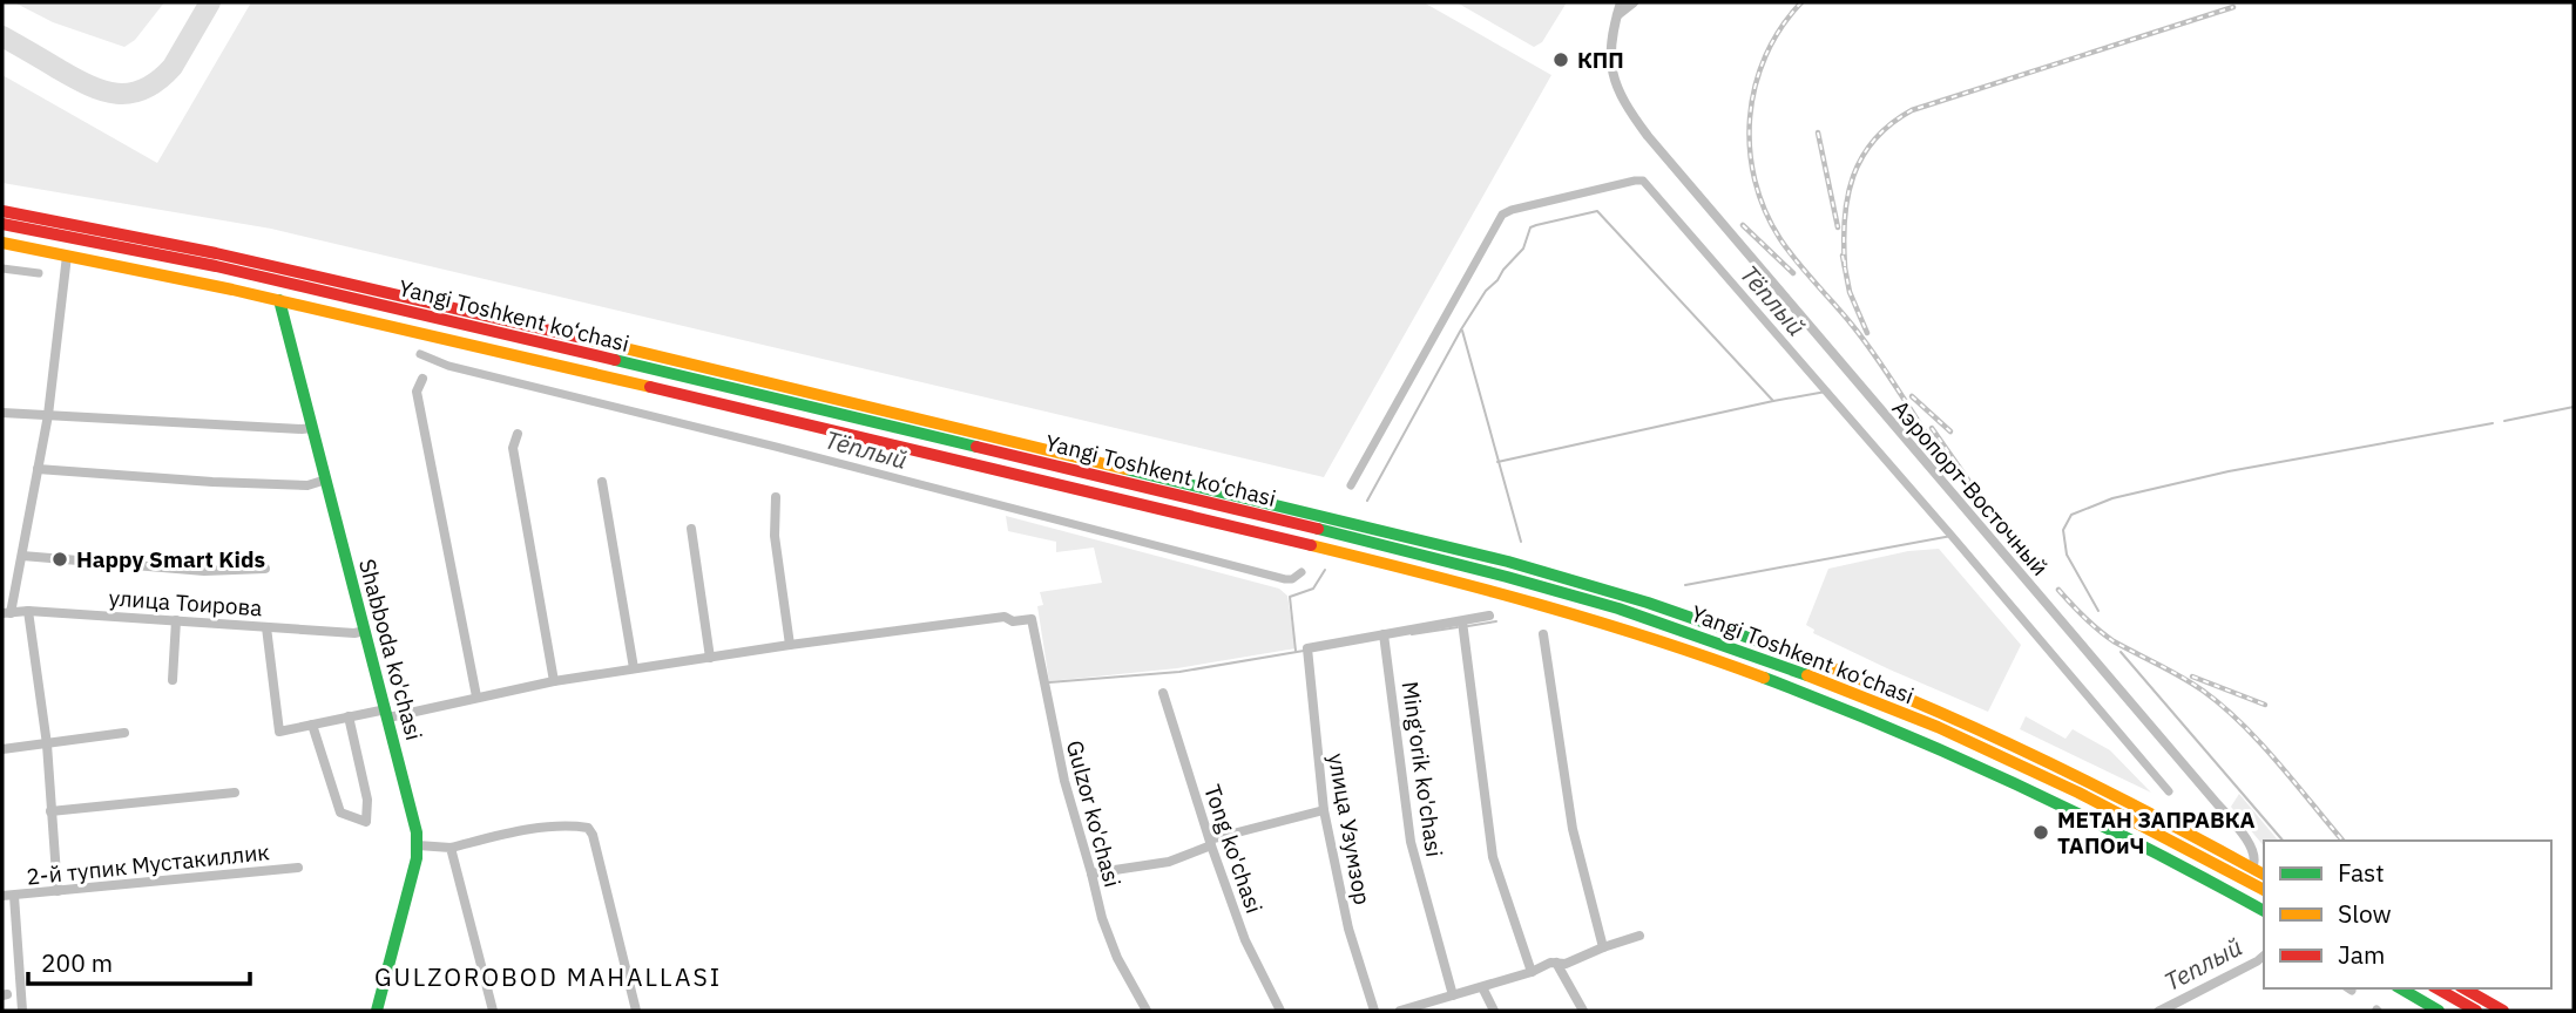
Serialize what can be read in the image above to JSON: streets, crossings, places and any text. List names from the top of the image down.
{
  "streets": {
    "main road": ["Yangi Toshkent ko‘chasi", "Shabboda ko'chasi"],
    "street": [
      "Аэропорт-Восточный",
      "улица Тоирова",
      "Ming'orik ko'chasi",
      "Gulzor ko'chasi",
      "улица Узумзор",
      "Tong ko'chasi",
      "2-й тупик Мустакиллик"
    ]
  },
  "crossings": [
    ["Yangi Toshkent ko‘chasi", "Аэропорт-Восточный"],
    ["улица Тоирова", "Shabboda ko'chasi"],
    ["Ming'orik ko'chasi", "улица Узумзор"]
  ],
  "districts": ["GULZOROBOD MAHALLASI"],
  "water": ["Тёплый", "Теплый"],
  "places": ["КПП", "Happy Smart Kids", "МЕТАН ЗАПРАВКА ТАПОиЧ"],
  "legend": ["Fast", "Slow", "Jam"],
  "scale_bar": "200 m"
}
